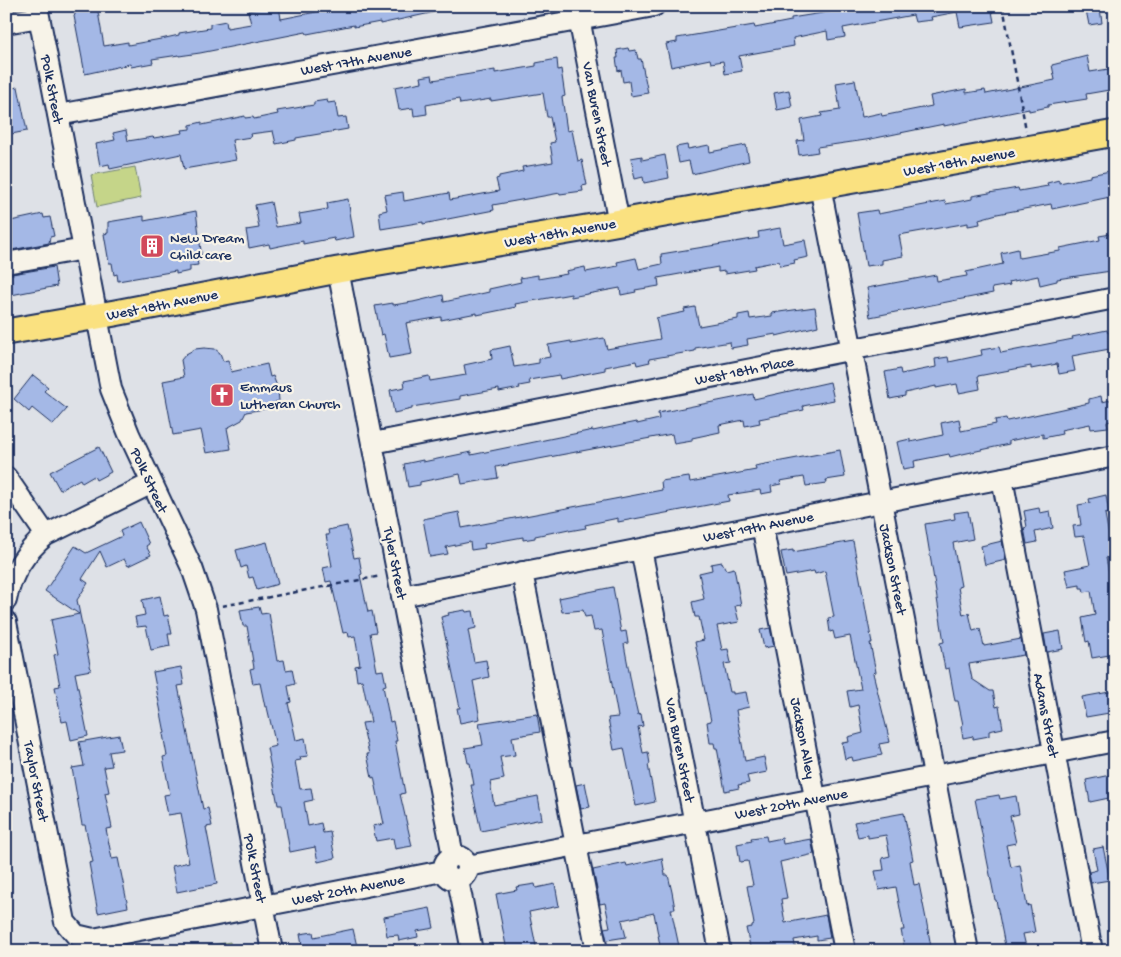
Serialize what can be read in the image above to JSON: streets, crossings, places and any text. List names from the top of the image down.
{
  "streets": {
    "main road": ["West 18th Avenue"],
    "street": [
      "West 17th Avenue",
      "Polk Street",
      "Van Buren Street",
      "West 18th Place",
      "West 19th Avenue",
      "Tyler Street",
      "Jackson Street",
      "Adams Street",
      "Jackson Alley",
      "Taylor Street",
      "West 20th Avenue"
    ]
  },
  "crossings": [
    ["West 17th Avenue", "Polk Street"],
    ["West 17th Avenue", "Van Buren Street"],
    ["Polk Street", "West 18th Avenue"],
    ["Polk Street", "West 20th Avenue"],
    ["Van Buren Street", "West 18th Avenue"],
    ["Van Buren Street", "West 19th Avenue"],
    ["Van Buren Street", "West 20th Avenue"],
    ["West 18th Avenue", "Tyler Street"],
    ["West 18th Avenue", "Jackson Street"],
    ["West 18th Place", "Tyler Street"],
    ["West 18th Place", "Jackson Street"],
    ["West 19th Avenue", "Tyler Street"],
    ["West 19th Avenue", "Jackson Street"],
    ["West 19th Avenue", "Adams Street"],
    ["West 19th Avenue", "Jackson Alley"],
    ["Tyler Street", "West 20th Avenue"],
    ["Jackson Street", "West 20th Avenue"],
    ["Adams Street", "West 20th Avenue"],
    ["Jackson Alley", "West 20th Avenue"],
    ["Taylor Street", "West 20th Avenue"]
  ],
  "places": {
    "building": ["New Dream Child care"],
    "church": ["Emmaus Lutheran Church"]
  }
}
